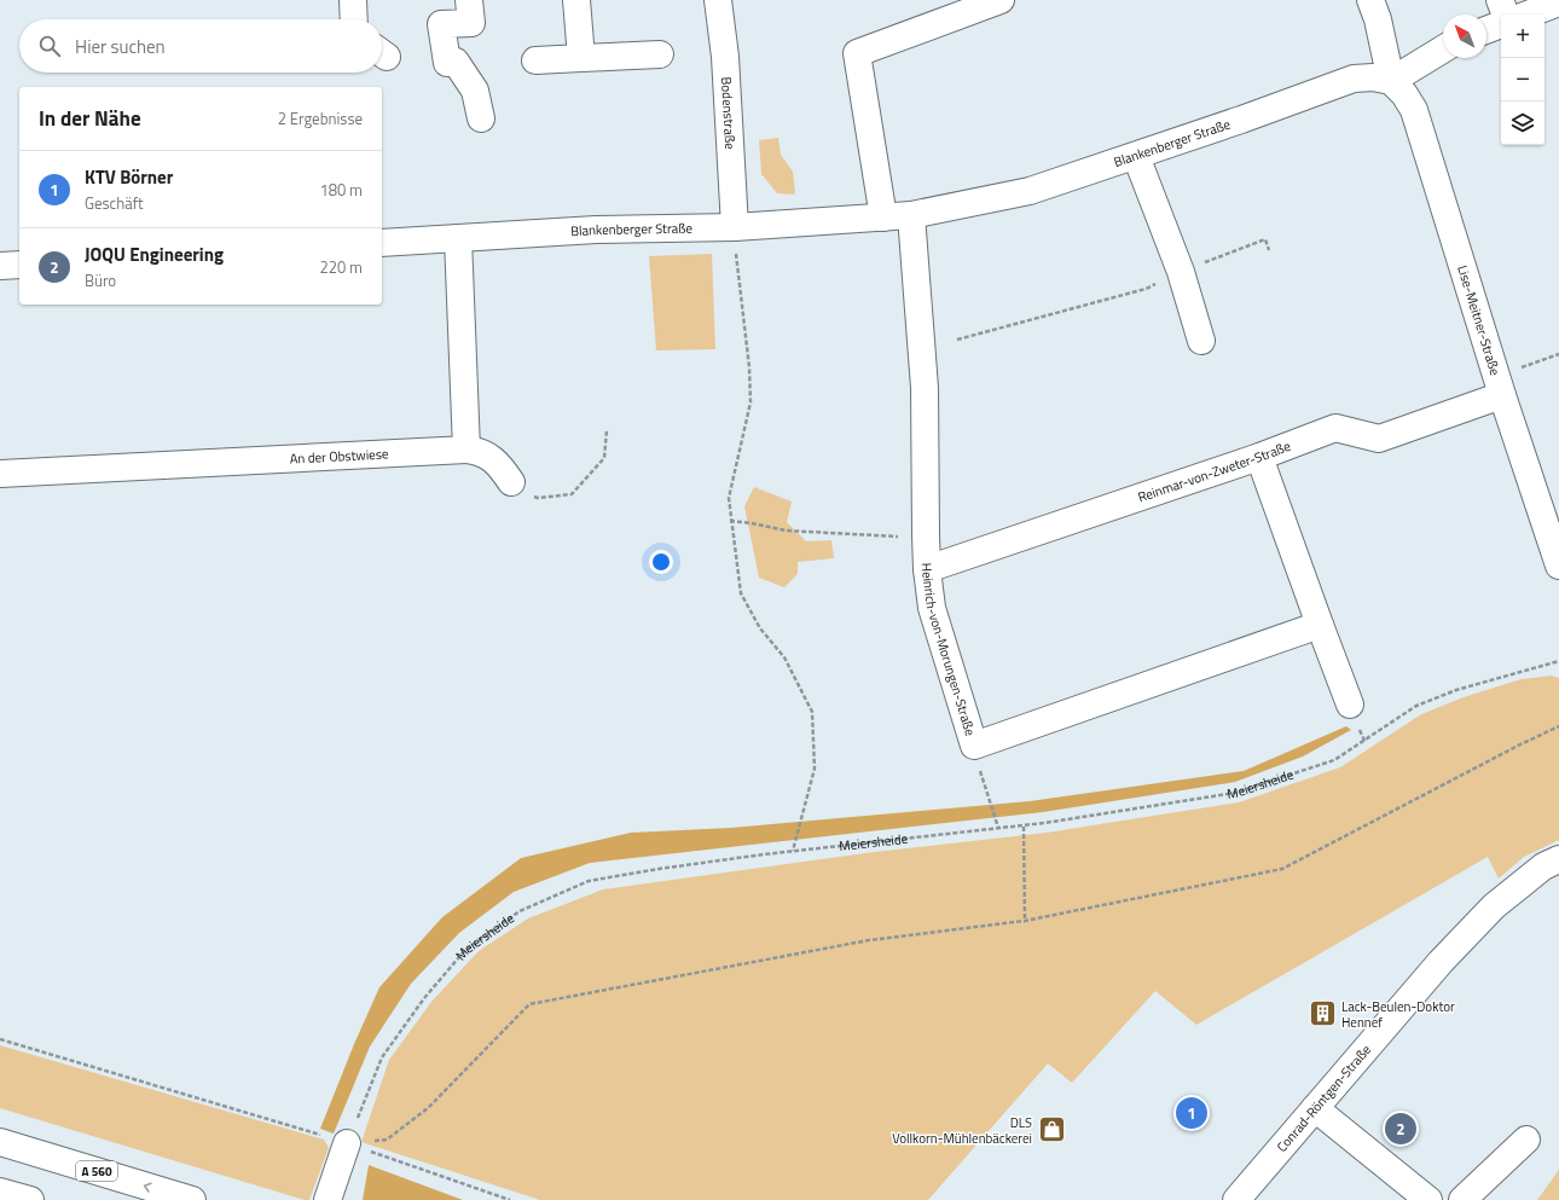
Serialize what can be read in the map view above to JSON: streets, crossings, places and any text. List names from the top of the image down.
{
  "streets": {
    "main road": [
      "Bodenstraße",
      "Blankenberger Straße",
      "Lise-Meitner-Straße",
      "An der Obstwiese",
      "Reinmar-von-Zweter-Straße",
      "Heinrich-von-Morungen-Straße",
      "Conrad-Röntgen-Straße",
      "A 560"
    ],
    "path": ["Meiersheide"]
  },
  "crossings": [
    ["Bodenstraße", "Blankenberger Straße"],
    ["Blankenberger Straße", "Lise-Meitner-Straße"],
    ["Blankenberger Straße", "Heinrich-von-Morungen-Straße"],
    ["Lise-Meitner-Straße", "Reinmar-von-Zweter-Straße"],
    ["Reinmar-von-Zweter-Straße", "Heinrich-von-Morungen-Straße"]
  ],
  "places": {
    "building": ["Lack-Beulen-Doktor Hennef"],
    "shop": ["DLS Vollkorn-Mühlenbäckerei"]
  },
  "north": "top left",
  "page": {
    "map_buttons": ["+", "−"],
    "search": "Hier suchen",
    "heading": ["In der Nähe", "2 Ergebnisse"],
    "list": [
      {
        "mark": "1",
        "name": "KTV Börner",
        "note": "Geschäft",
        "value": "180 m"
      },
      {
        "mark": "2",
        "name": "JOQU Engineering",
        "note": "Büro",
        "value": "220 m"
      }
    ],
    "pins": ["1", "2"]
  }
}
